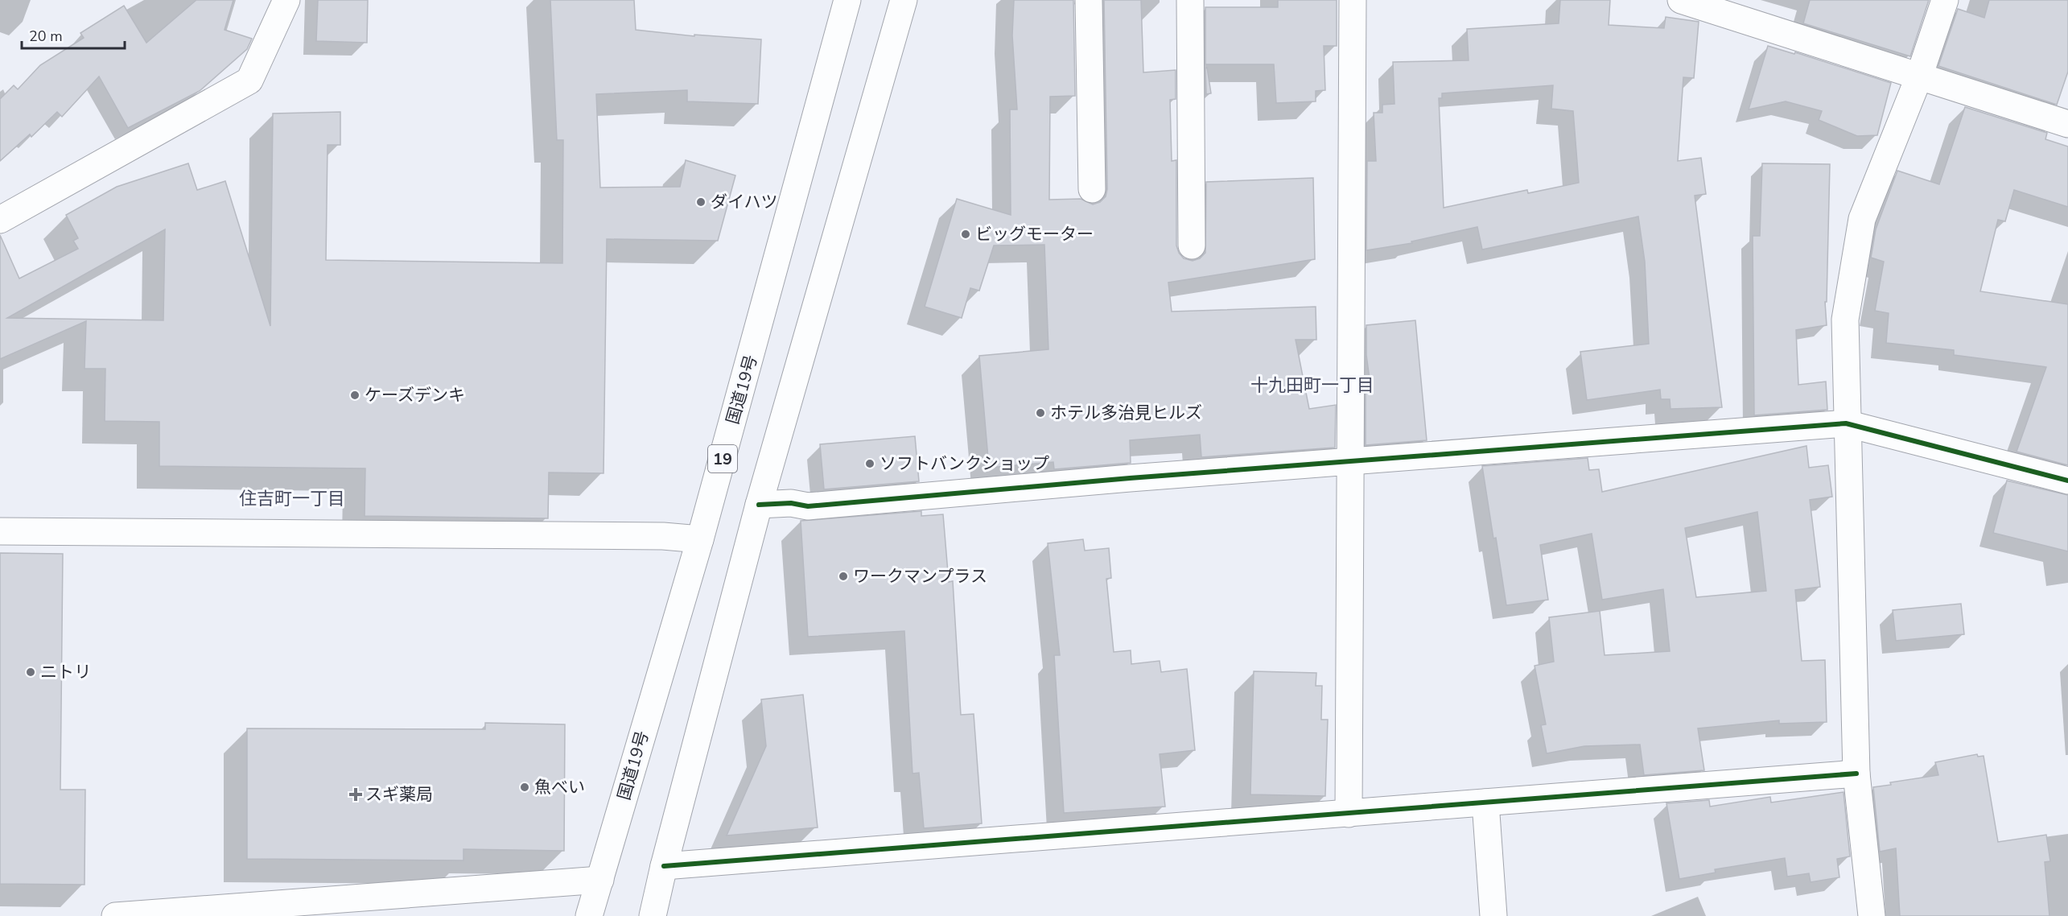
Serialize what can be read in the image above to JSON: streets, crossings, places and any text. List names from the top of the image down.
{
  "streets": {
    "main road": ["国道19号", "19"]
  },
  "districts": ["十九田町一丁目", "住吉町一丁目"],
  "places": {
    "other": [
      "ダイハツ",
      "ビッグモーター",
      "ケーズデンキ",
      "ホテル多治見ヒルズ",
      "ソフトバンクショップ",
      "ワークマンプラス",
      "ニトリ",
      "魚べい"
    ],
    "health": ["スギ薬局"]
  },
  "scale_bar": "20 m"
}
